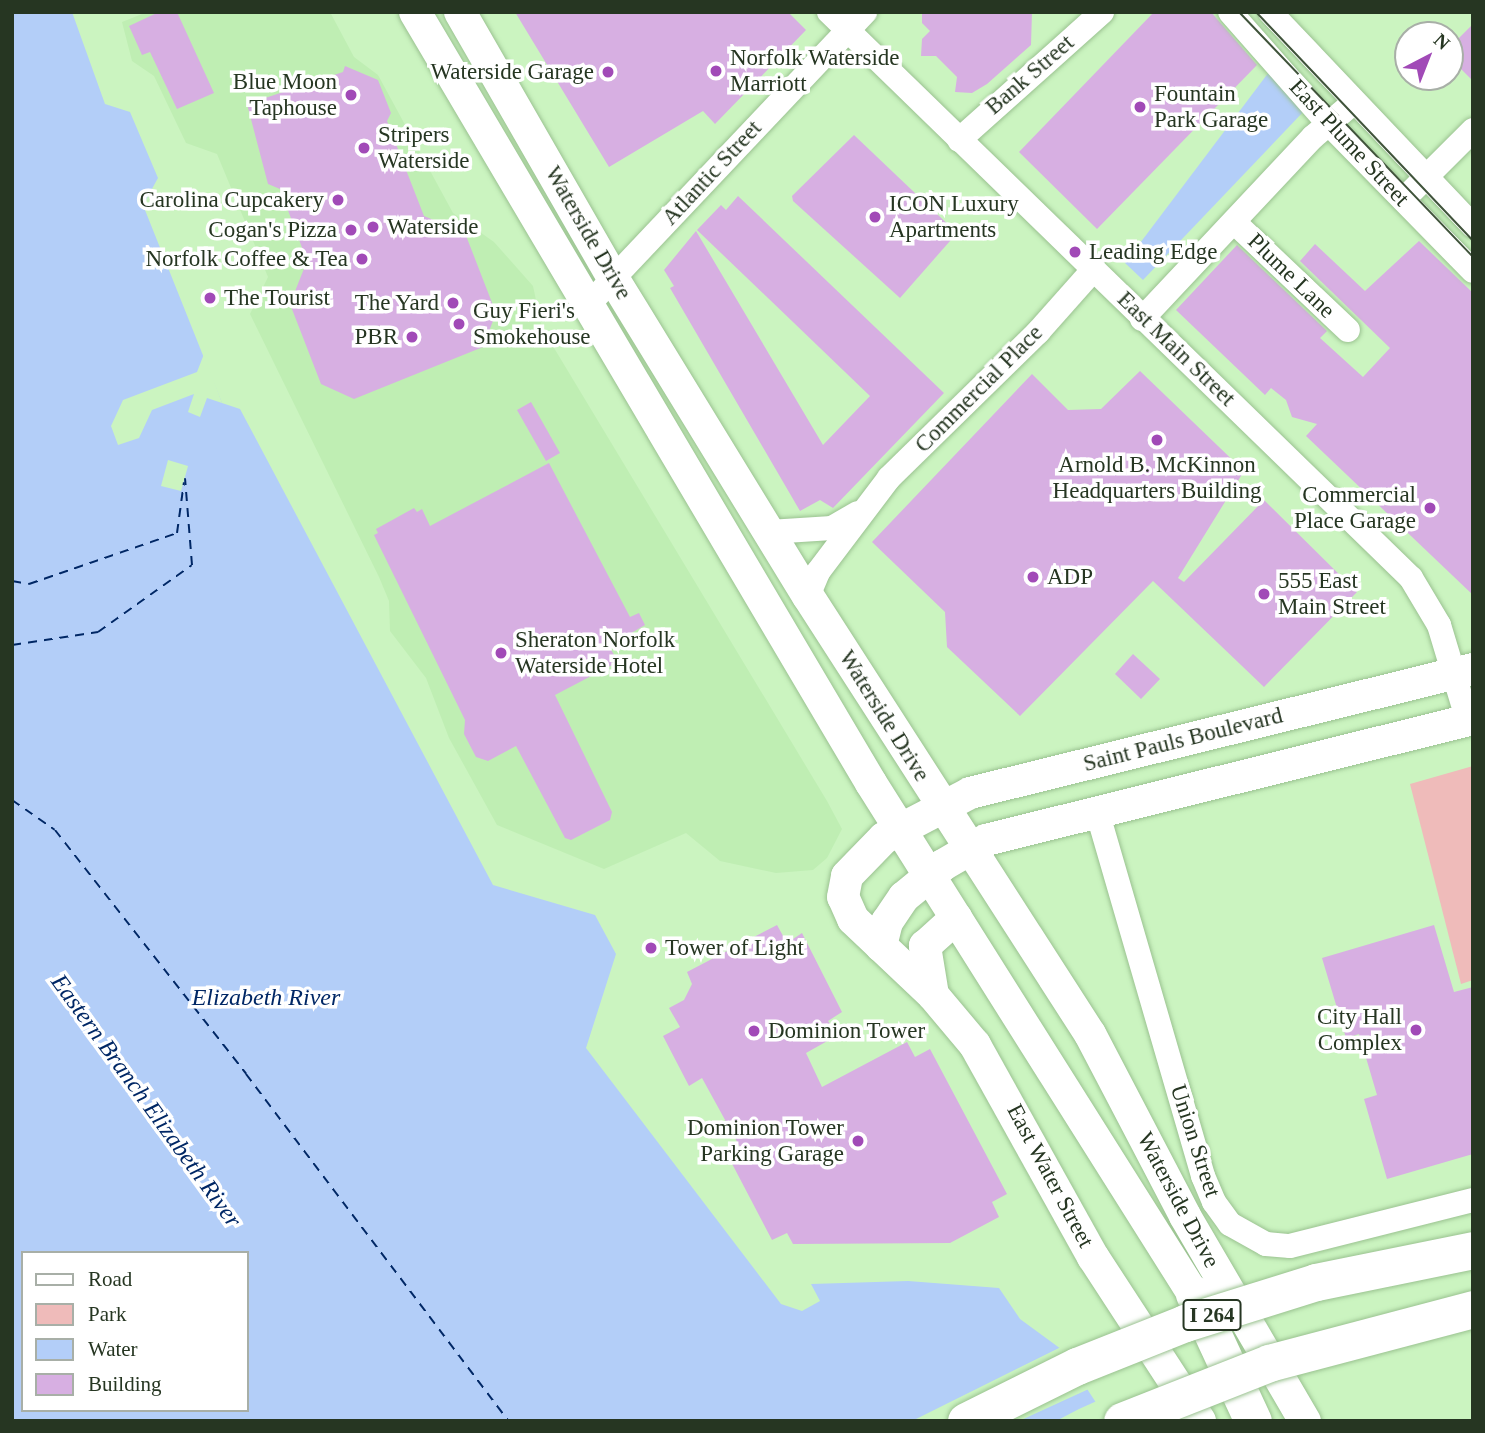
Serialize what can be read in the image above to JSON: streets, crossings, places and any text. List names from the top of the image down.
{
  "streets": {
    "highway": ["I 264"],
    "main road": ["Waterside Drive", "Saint Pauls Boulevard", "East Water Street"],
    "street": [
      "Bank Street",
      "East Plume Street",
      "Atlantic Street",
      "Plume Lane",
      "East Main Street",
      "Commercial Place",
      "Union Street"
    ]
  },
  "crossings": [
    ["Bank Street", "East Main Street"],
    ["Atlantic Street", "Waterside Drive"],
    ["Atlantic Street", "East Main Street"],
    ["Waterside Drive", "Commercial Place"],
    ["Waterside Drive", "Saint Pauls Boulevard"],
    ["Waterside Drive", "East Water Street"],
    ["East Main Street", "Commercial Place"],
    ["East Main Street", "Saint Pauls Boulevard"],
    ["Saint Pauls Boulevard", "East Water Street"]
  ],
  "water": ["Elizabeth River", "Eastern Branch Elizabeth River"],
  "places": [
    "Norfolk Waterside Marriott",
    "Waterside Garage",
    "Blue Moon Taphouse",
    "Fountain Park Garage",
    "Stripers Waterside",
    "Carolina Cupcakery",
    "ICON Luxury Apartments",
    "Waterside",
    "Cogan's Pizza",
    "Leading Edge",
    "Norfolk Coffee & Tea",
    "The Tourist",
    "The Yard",
    "Guy Fieri's Smokehouse",
    "PBR",
    "Arnold B. McKinnon Headquarters Building",
    "Commercial Place Garage",
    "ADP",
    "555 East Main Street",
    "Sheraton Norfolk Waterside Hotel",
    "Tower of Light",
    "City Hall Complex",
    "Dominion Tower",
    "Dominion Tower Parking Garage"
  ],
  "legend": [
    "Road",
    "Park",
    "Water",
    "Building"
  ],
  "north": "top right"
}
